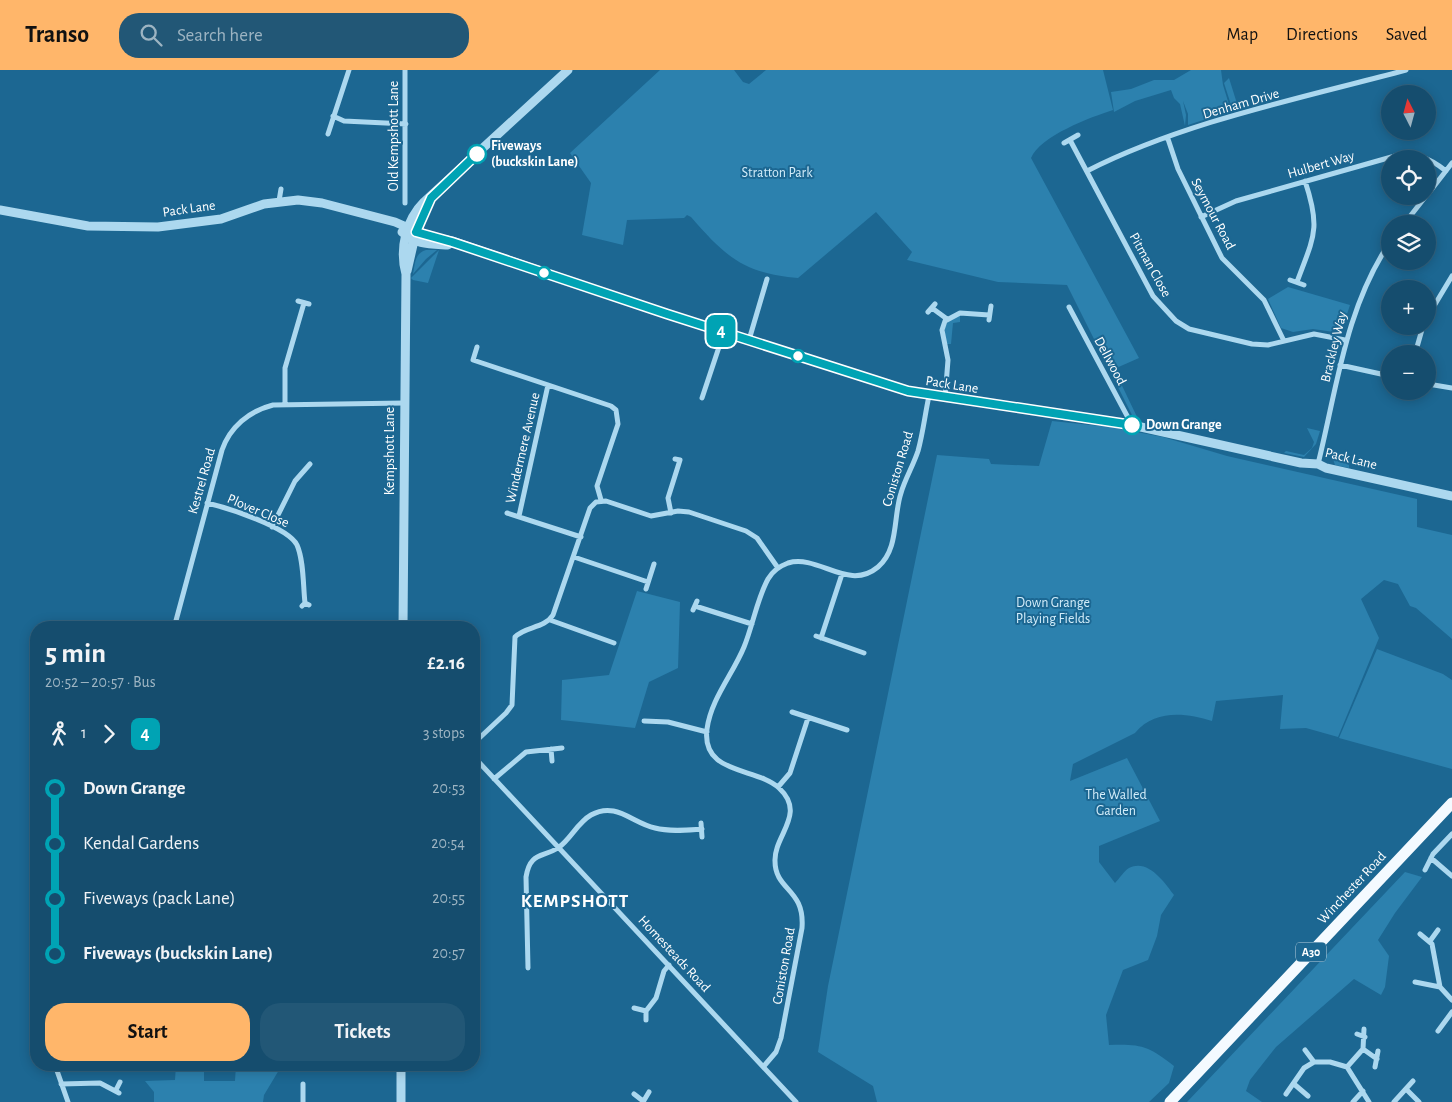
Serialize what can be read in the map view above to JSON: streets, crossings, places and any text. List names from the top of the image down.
{
  "streets": {
    "main road": ["Winchester Road", "A30"],
    "street": [
      "Denham Drive",
      "Old Kempshott Lane",
      "Hulbert Way",
      "Pack Lane",
      "Seymour Road",
      "Pitman Close",
      "Brackley Way",
      "Dellwood",
      "Windermere Avenue",
      "Kempshott Lane",
      "Coniston Road",
      "Kestrel Road",
      "Plover Close",
      "Homesteads Road"
    ]
  },
  "crossings": [
    ["Denham Drive", "Seymour Road"],
    ["Denham Drive", "Pitman Close"],
    ["Hulbert Way", "Seymour Road"],
    ["Pack Lane", "Brackley Way"],
    ["Pack Lane", "Dellwood"],
    ["Pack Lane", "Kempshott Lane"],
    ["Pack Lane", "Coniston Road"],
    ["Seymour Road", "Pitman Close"],
    ["Pitman Close", "Brackley Way"],
    ["Kempshott Lane", "Kestrel Road"],
    ["Coniston Road", "Homesteads Road"],
    ["Kestrel Road", "Plover Close"]
  ],
  "districts": ["KEMPSHOTT"],
  "parks": ["Stratton Park", "Down Grange Playing Fields", "The Walled Garden"],
  "places": ["Fiveways (buckskin Lane)", "Down Grange"],
  "lines": ["bus line 4"],
  "north": "top",
  "page": {
    "header": "Transo",
    "search": "Search here",
    "nav": ["Map", "Directions", "Saved"],
    "on_map": "4",
    "map_buttons": ["+", "−"],
    "heading": ["5 min", "20:52 – 20:57 · Bus", "£2.16"],
    "legs": ["1", "4", "3 stops"],
    "list": [
      {
        "name": "Down Grange",
        "value": "20:53"
      },
      {
        "name": "Kendal Gardens",
        "value": "20:54"
      },
      {
        "name": "Fiveways (pack Lane)",
        "value": "20:55"
      },
      {
        "name": "Fiveways (buckskin Lane)",
        "value": "20:57"
      }
    ],
    "buttons": ["Start", "Tickets"]
  }
}
